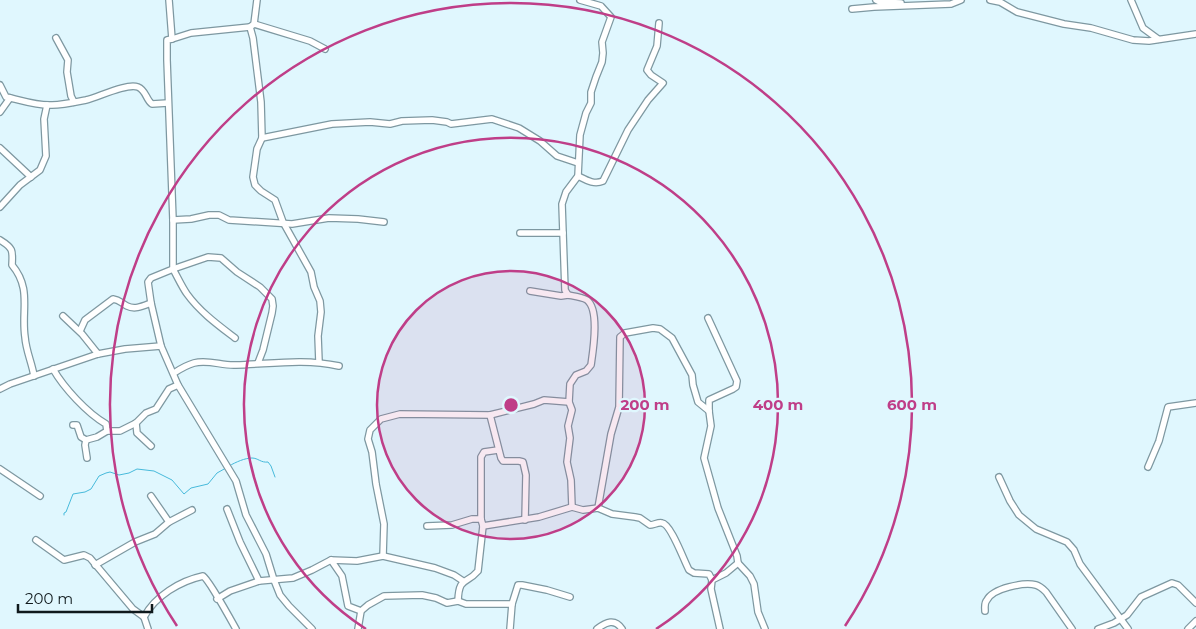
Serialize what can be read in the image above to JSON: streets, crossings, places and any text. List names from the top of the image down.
{
  "scale_bar": "200 m",
  "rings": ["200 m", "400 m", "600 m"]
}
